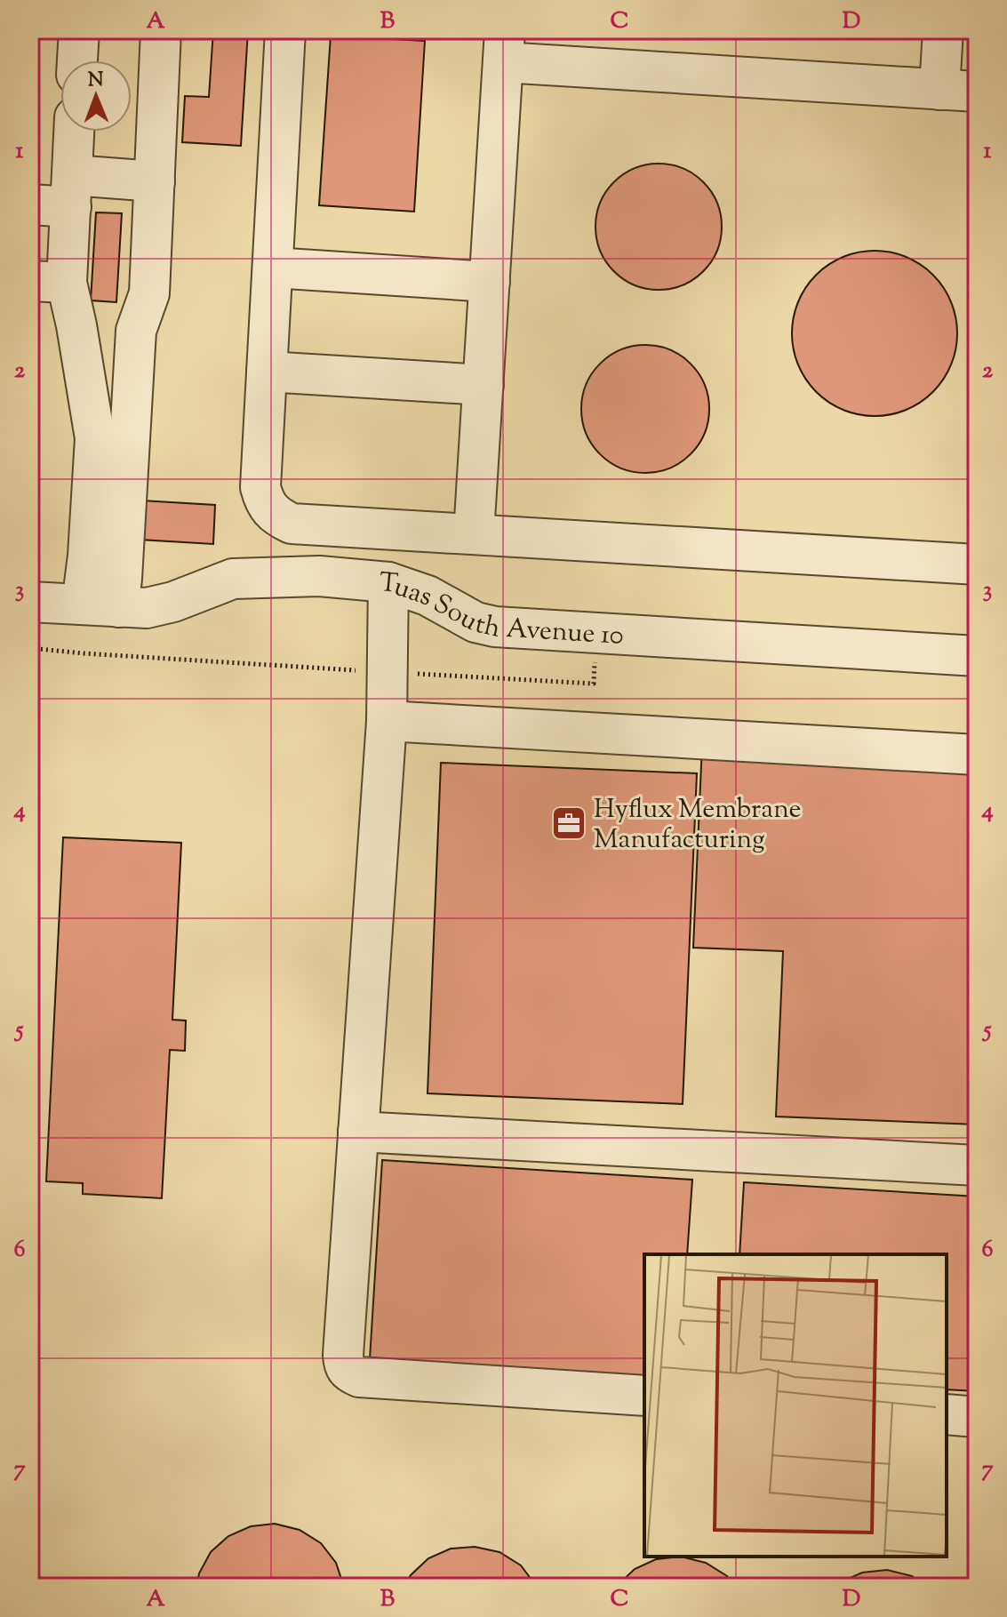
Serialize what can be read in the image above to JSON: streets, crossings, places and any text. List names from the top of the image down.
{
  "streets": {
    "street": ["Tuas South Avenue 10"]
  },
  "places": {
    "office": ["Hyflux Membrane Manufacturing"]
  },
  "north": "top",
  "grid": {
    "columns": [
      "A",
      "B",
      "C",
      "D"
    ],
    "rows": [
      "1",
      "2",
      "3",
      "4",
      "5",
      "6",
      "7"
    ]
  }
}
